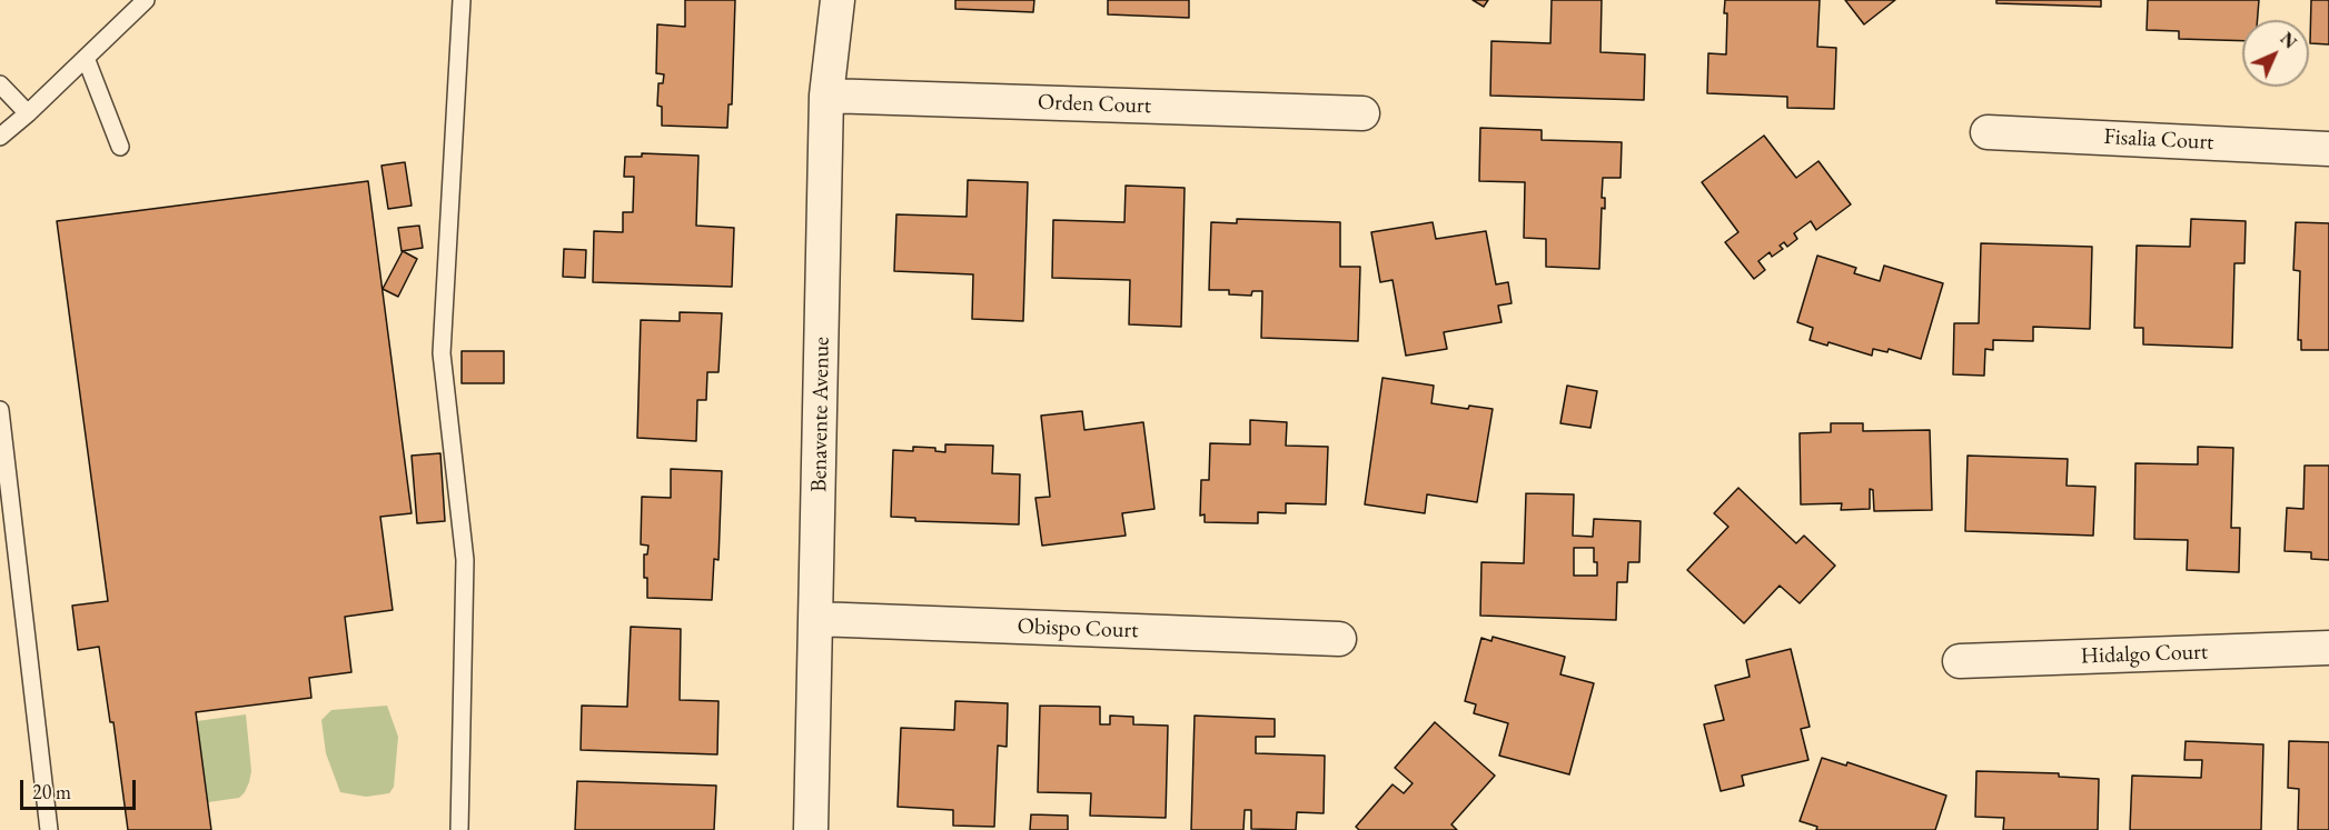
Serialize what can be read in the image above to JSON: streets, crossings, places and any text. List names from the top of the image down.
{
  "streets": {
    "street": [
      "Orden Court",
      "Fisalia Court",
      "Benavente Avenue",
      "Obispo Court",
      "Hidalgo Court"
    ]
  },
  "crossings": [
    ["Orden Court", "Benavente Avenue"],
    ["Benavente Avenue", "Obispo Court"]
  ],
  "scale_bar": "20 m",
  "north": "top right"
}
